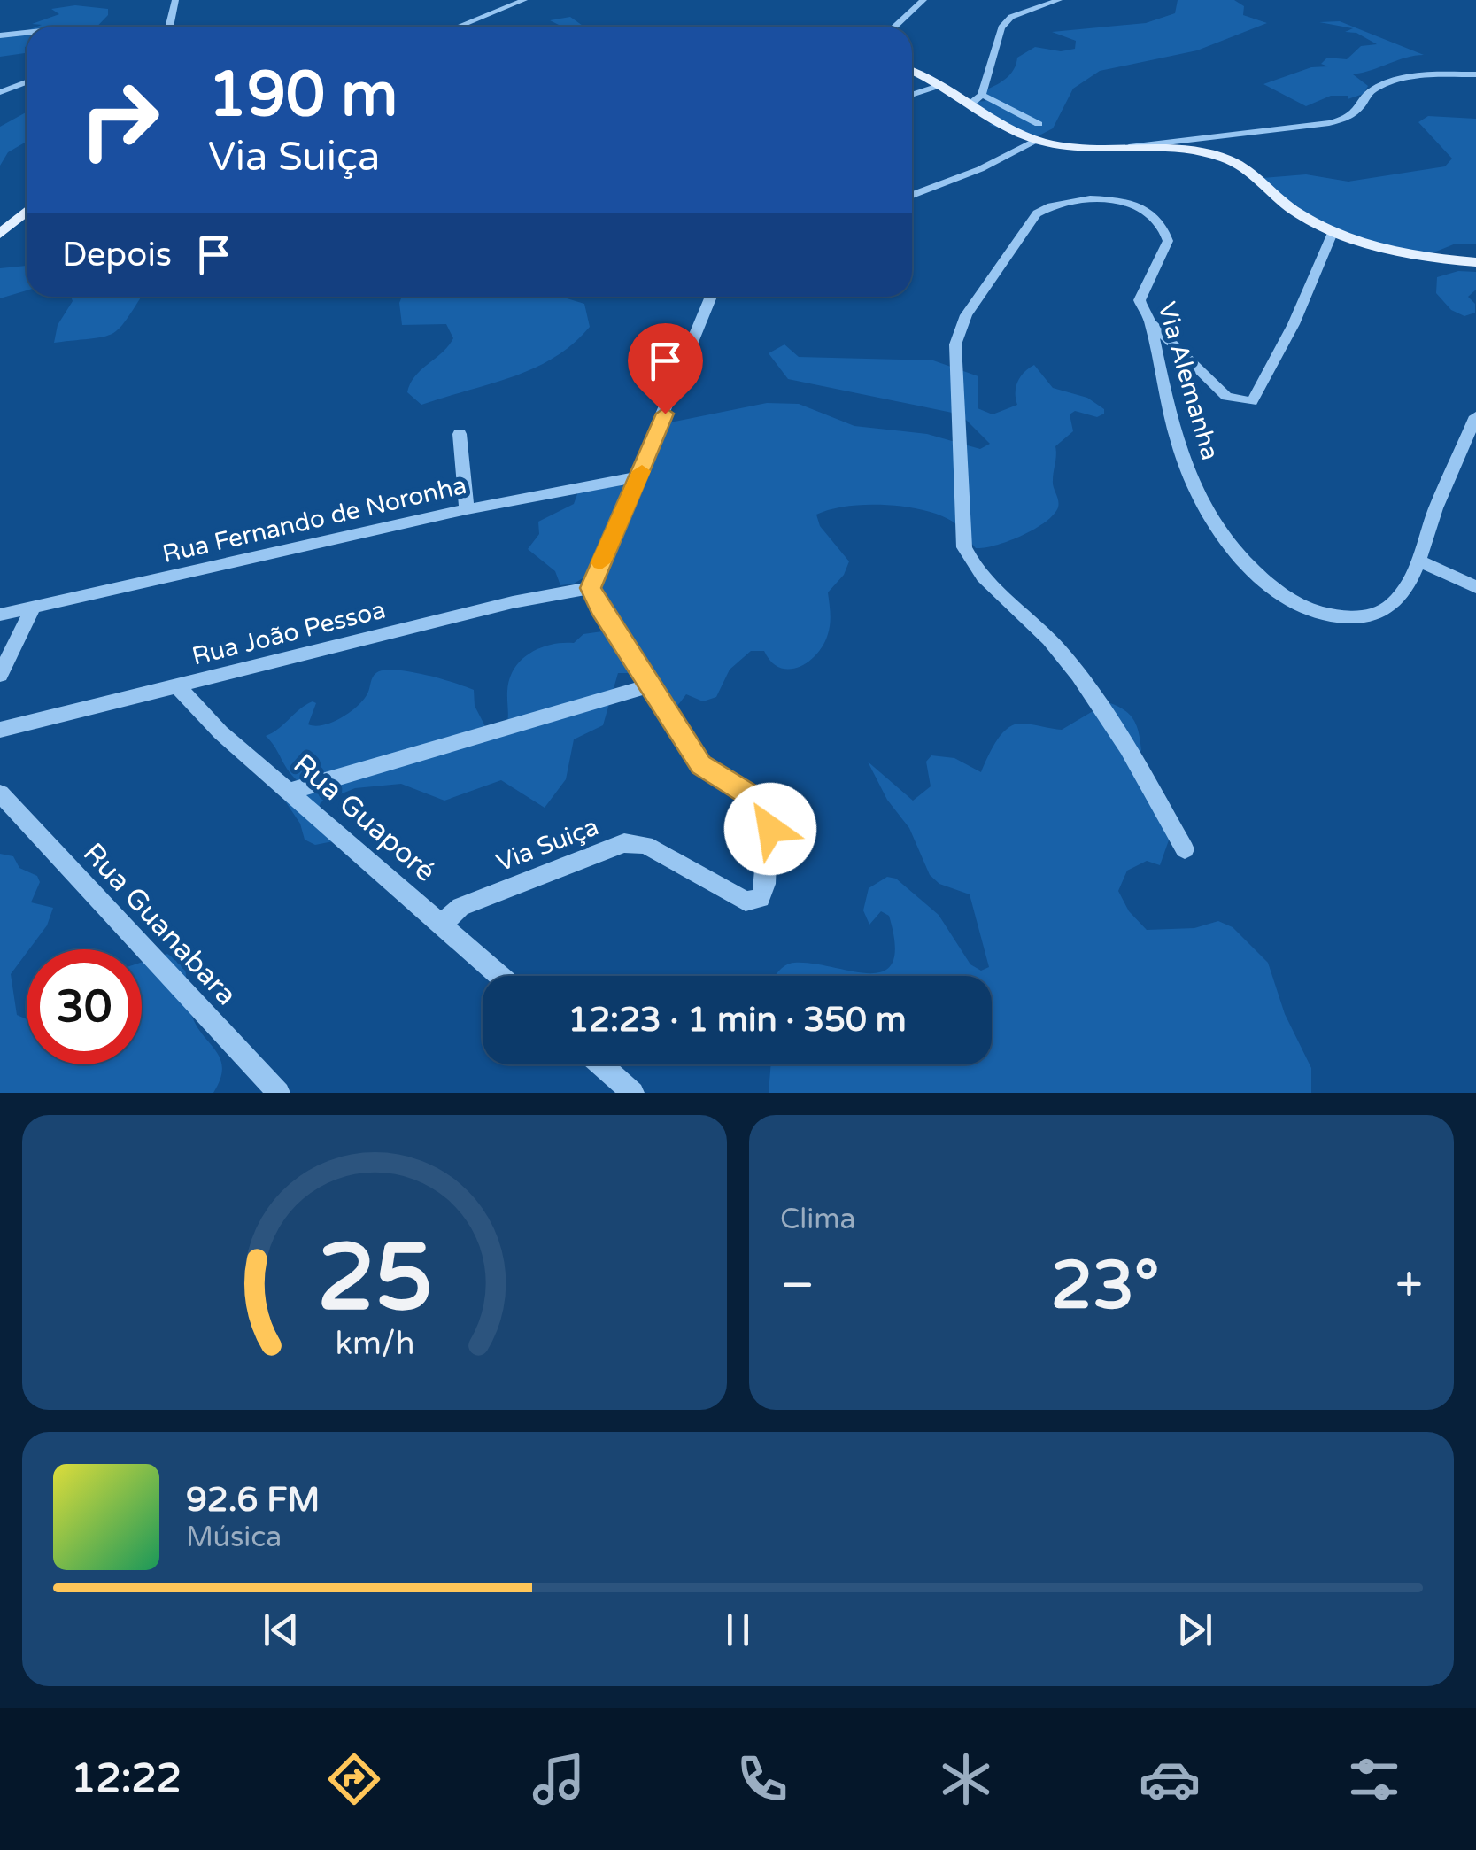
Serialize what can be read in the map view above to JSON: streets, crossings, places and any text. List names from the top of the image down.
{
  "streets": {
    "street": [
      "Via Alemanha",
      "Rua Fernando de Noronha",
      "Rua João Pessoa",
      "Rua Guaporé",
      "Via Suiça",
      "Rua Guanabara"
    ]
  },
  "crossings": [
    ["Rua João Pessoa", "Rua Guaporé"],
    ["Rua João Pessoa", "Via Suiça"],
    ["Rua Guaporé", "Via Suiça"]
  ],
  "page": {
    "turn": ["190 m", "Via Suiça"],
    "then": "Depois",
    "limit": "30",
    "trip": "12:23 · 1 min · 350 m",
    "tile": "Clima",
    "heat": ["−", "23°", "+"],
    "song": ["92.6 FM", "Música"],
    "tabs": "12:22",
    "gauge": ["25", "km/h"]
  }
}
